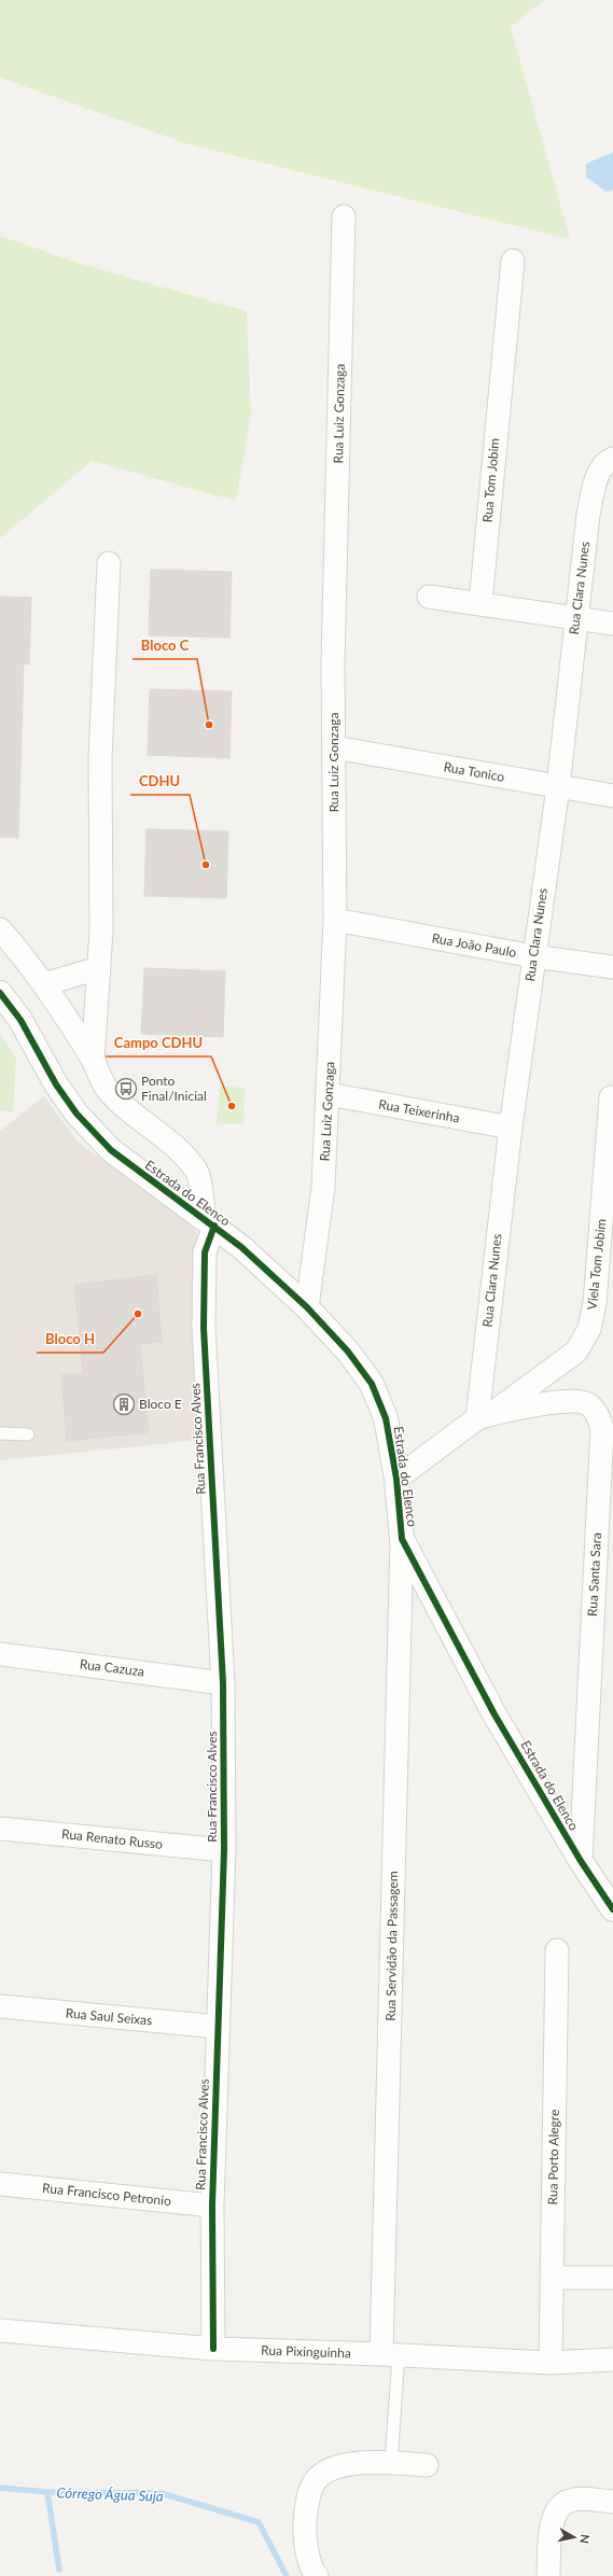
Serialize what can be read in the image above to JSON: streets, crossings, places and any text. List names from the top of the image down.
{
  "streets": {
    "street": [
      "Rua Luiz Gonzaga",
      "Rua Tom Jobim",
      "Rua Clara Nunes",
      "Rua Tonico",
      "Rua João Paulo",
      "Rua Teixerinha",
      "Estrada do Elenco",
      "Viela Tom Jobim",
      "Rua Francisco Alves",
      "Rua Santa Sara",
      "Rua Cazuza",
      "Rua Renato Russo",
      "Rua Servidão da Passagem",
      "Rua Saul Seixas",
      "Rua Porto Alegre",
      "Rua Francisco Petronio",
      "Rua Pixinguinha"
    ]
  },
  "crossings": [
    ["Rua Luiz Gonzaga", "Rua Tonico"],
    ["Rua Luiz Gonzaga", "Rua João Paulo"],
    ["Rua Luiz Gonzaga", "Rua Teixerinha"],
    ["Rua Luiz Gonzaga", "Estrada do Elenco"],
    ["Rua Clara Nunes", "Rua Tonico"],
    ["Rua Clara Nunes", "Rua João Paulo"],
    ["Rua Clara Nunes", "Rua Teixerinha"],
    ["Rua Clara Nunes", "Viela Tom Jobim"],
    ["Rua Clara Nunes", "Rua Santa Sara"],
    ["Estrada do Elenco", "Viela Tom Jobim"],
    ["Estrada do Elenco", "Rua Francisco Alves"],
    ["Estrada do Elenco", "Rua Santa Sara"],
    ["Estrada do Elenco", "Rua Servidão da Passagem"],
    ["Viela Tom Jobim", "Rua Santa Sara"],
    ["Rua Francisco Alves", "Rua Cazuza"],
    ["Rua Francisco Alves", "Rua Renato Russo"],
    ["Rua Francisco Alves", "Rua Saul Seixas"],
    ["Rua Francisco Alves", "Rua Francisco Petronio"],
    ["Rua Francisco Alves", "Rua Pixinguinha"],
    ["Rua Servidão da Passagem", "Rua Pixinguinha"],
    ["Rua Porto Alegre", "Rua Pixinguinha"]
  ],
  "water": ["Córrego Água Suja"],
  "places": {
    "other": [
      "Bloco C",
      "CDHU",
      "Campo CDHU",
      "Bloco H"
    ],
    "bus stop": ["Ponto Final/Inicial"],
    "building": ["Bloco E"]
  },
  "north": "right"
}
